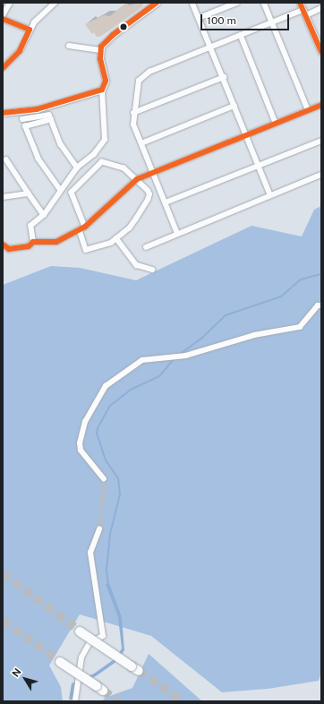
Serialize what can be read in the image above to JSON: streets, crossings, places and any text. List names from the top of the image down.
{
  "scale_bar": "100 m",
  "north": "top left"
}
